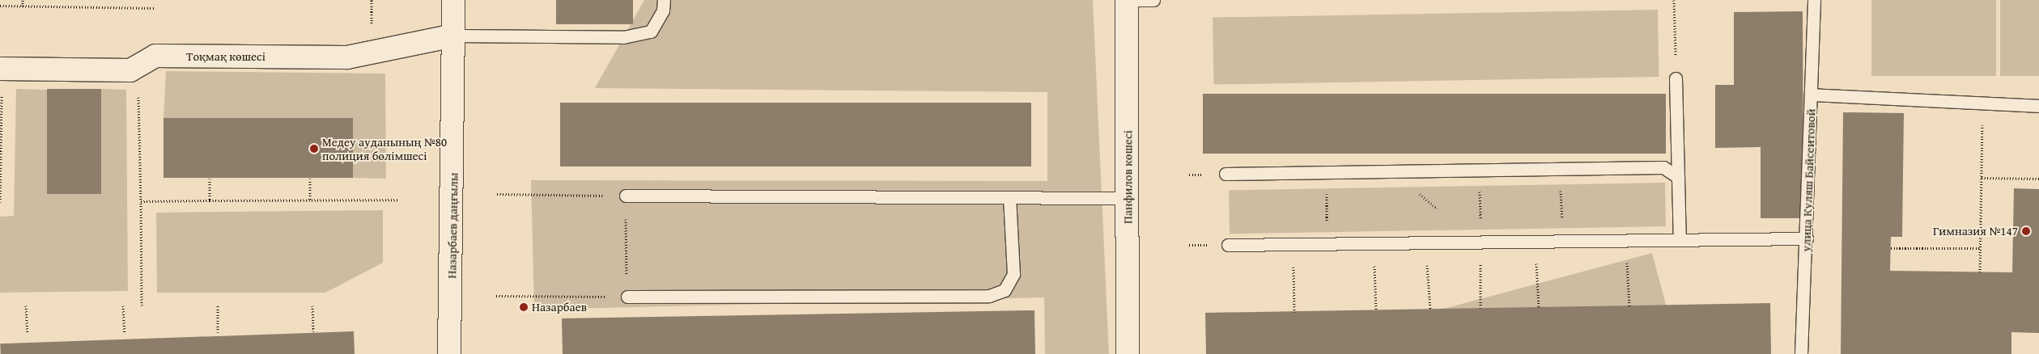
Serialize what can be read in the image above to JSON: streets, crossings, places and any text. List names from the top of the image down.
{
  "streets": {
    "street": ["Тоқмақ көшесі", "Панфилов көшесі", "Назарбаев даңғылы"],
    "lane": ["улица Куляш Байсеитовой"]
  },
  "crossings": [
    ["Тоқмақ көшесі", "Назарбаев даңғылы"]
  ],
  "places": ["Медеу ауданының №80 полиция бөлімшесі", "Гимназия №147", "Назарбаев"]
}
